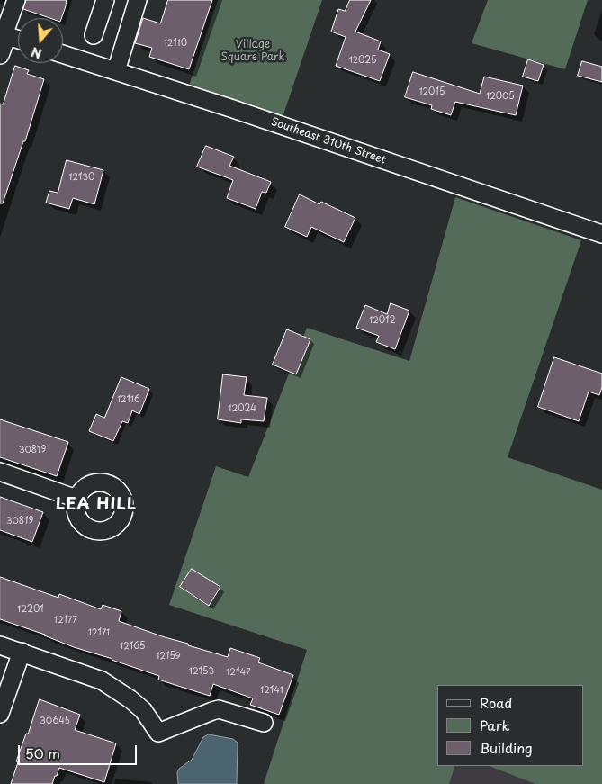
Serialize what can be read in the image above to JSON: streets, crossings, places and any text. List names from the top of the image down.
{
  "streets": {
    "street": ["Southeast 310th Street"]
  },
  "districts": ["LEA HILL"],
  "parks": ["Village Square Park"],
  "house_numbers": [
    "12110",
    "12025",
    "12015",
    "12005",
    "12130",
    "12012",
    "12116",
    "12024",
    "30819",
    "30819",
    "12201",
    "12177",
    "12171",
    "12165",
    "12159",
    "12153",
    "12147",
    "12141",
    "30645"
  ],
  "legend": ["Road", "Park", "Building"],
  "scale_bar": "50 m",
  "north": "bottom"
}
